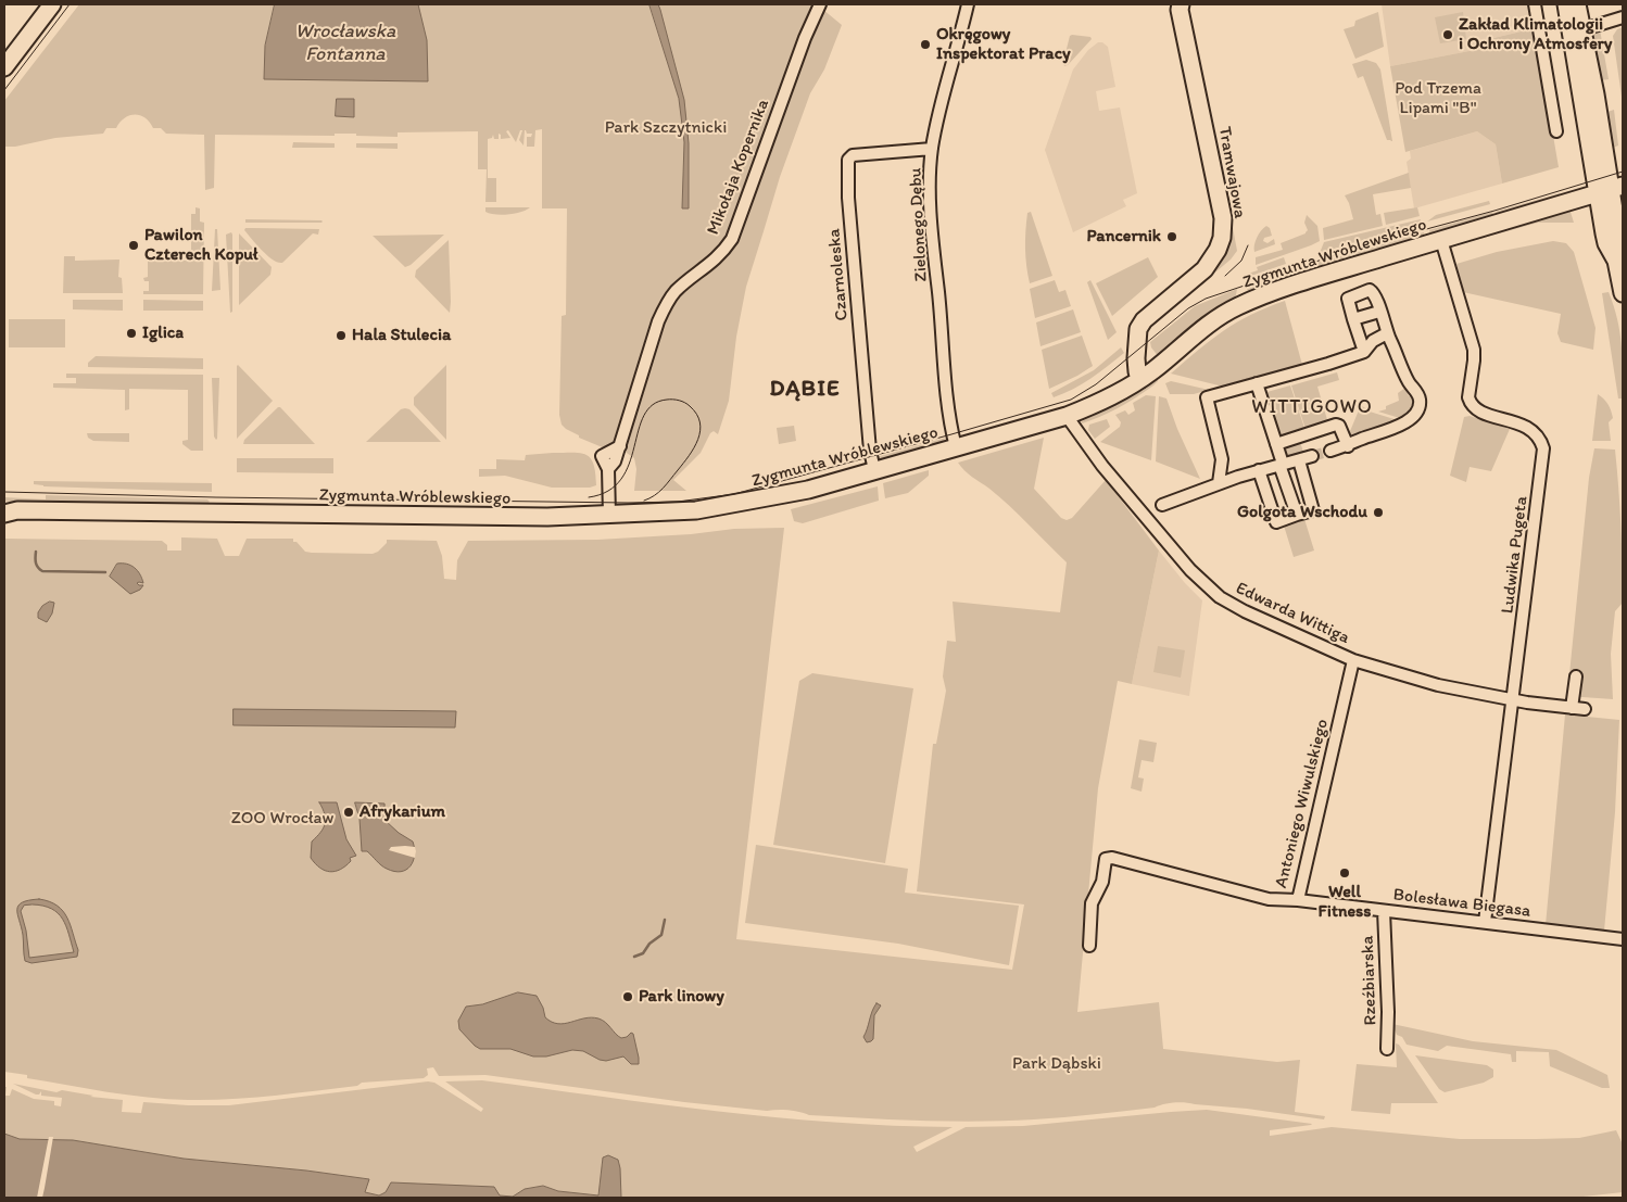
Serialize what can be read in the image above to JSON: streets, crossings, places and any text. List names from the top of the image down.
{
  "streets": {
    "main road": ["Tramwajowa", "Zygmunta Wróblewskiego"],
    "street": [
      "Mikołaja Kopernika",
      "Zielonego Dębu",
      "Czarnoleska",
      "Ludwika Pugeta",
      "Edwarda Wittiga",
      "Antoniego Wiwulskiego",
      "Bolesława Biegasa",
      "Rzeźbiarska"
    ]
  },
  "crossings": [
    ["Mikołaja Kopernika", "Zygmunta Wróblewskiego"],
    ["Tramwajowa", "Zygmunta Wróblewskiego"],
    ["Zielonego Dębu", "Zygmunta Wróblewskiego"],
    ["Zielonego Dębu", "Czarnoleska"],
    ["Zygmunta Wróblewskiego", "Czarnoleska"],
    ["Zygmunta Wróblewskiego", "Ludwika Pugeta"],
    ["Zygmunta Wróblewskiego", "Edwarda Wittiga"],
    ["Ludwika Pugeta", "Edwarda Wittiga"],
    ["Ludwika Pugeta", "Bolesława Biegasa"],
    ["Edwarda Wittiga", "Antoniego Wiwulskiego"],
    ["Antoniego Wiwulskiego", "Bolesława Biegasa"],
    ["Bolesława Biegasa", "Rzeźbiarska"]
  ],
  "districts": ["DĄBIE", "WITTIGOWO"],
  "water": ["Wrocławska Fontanna"],
  "parks": [
    "Pod Trzema Lipami \"B\"",
    "Park Szczytnicki",
    "ZOO Wrocław",
    "Park Dąbski"
  ],
  "places": [
    "Zakład Klimatologii i Ochrony Atmosfery",
    "Okręgowy Inspektorat Pracy",
    "Pancernik",
    "Pawilon Czterech Kopuł",
    "Iglica",
    "Hala Stulecia",
    "Golgota Wschodu",
    "Afrykarium",
    "Well Fitness",
    "Park linowy"
  ]
}
